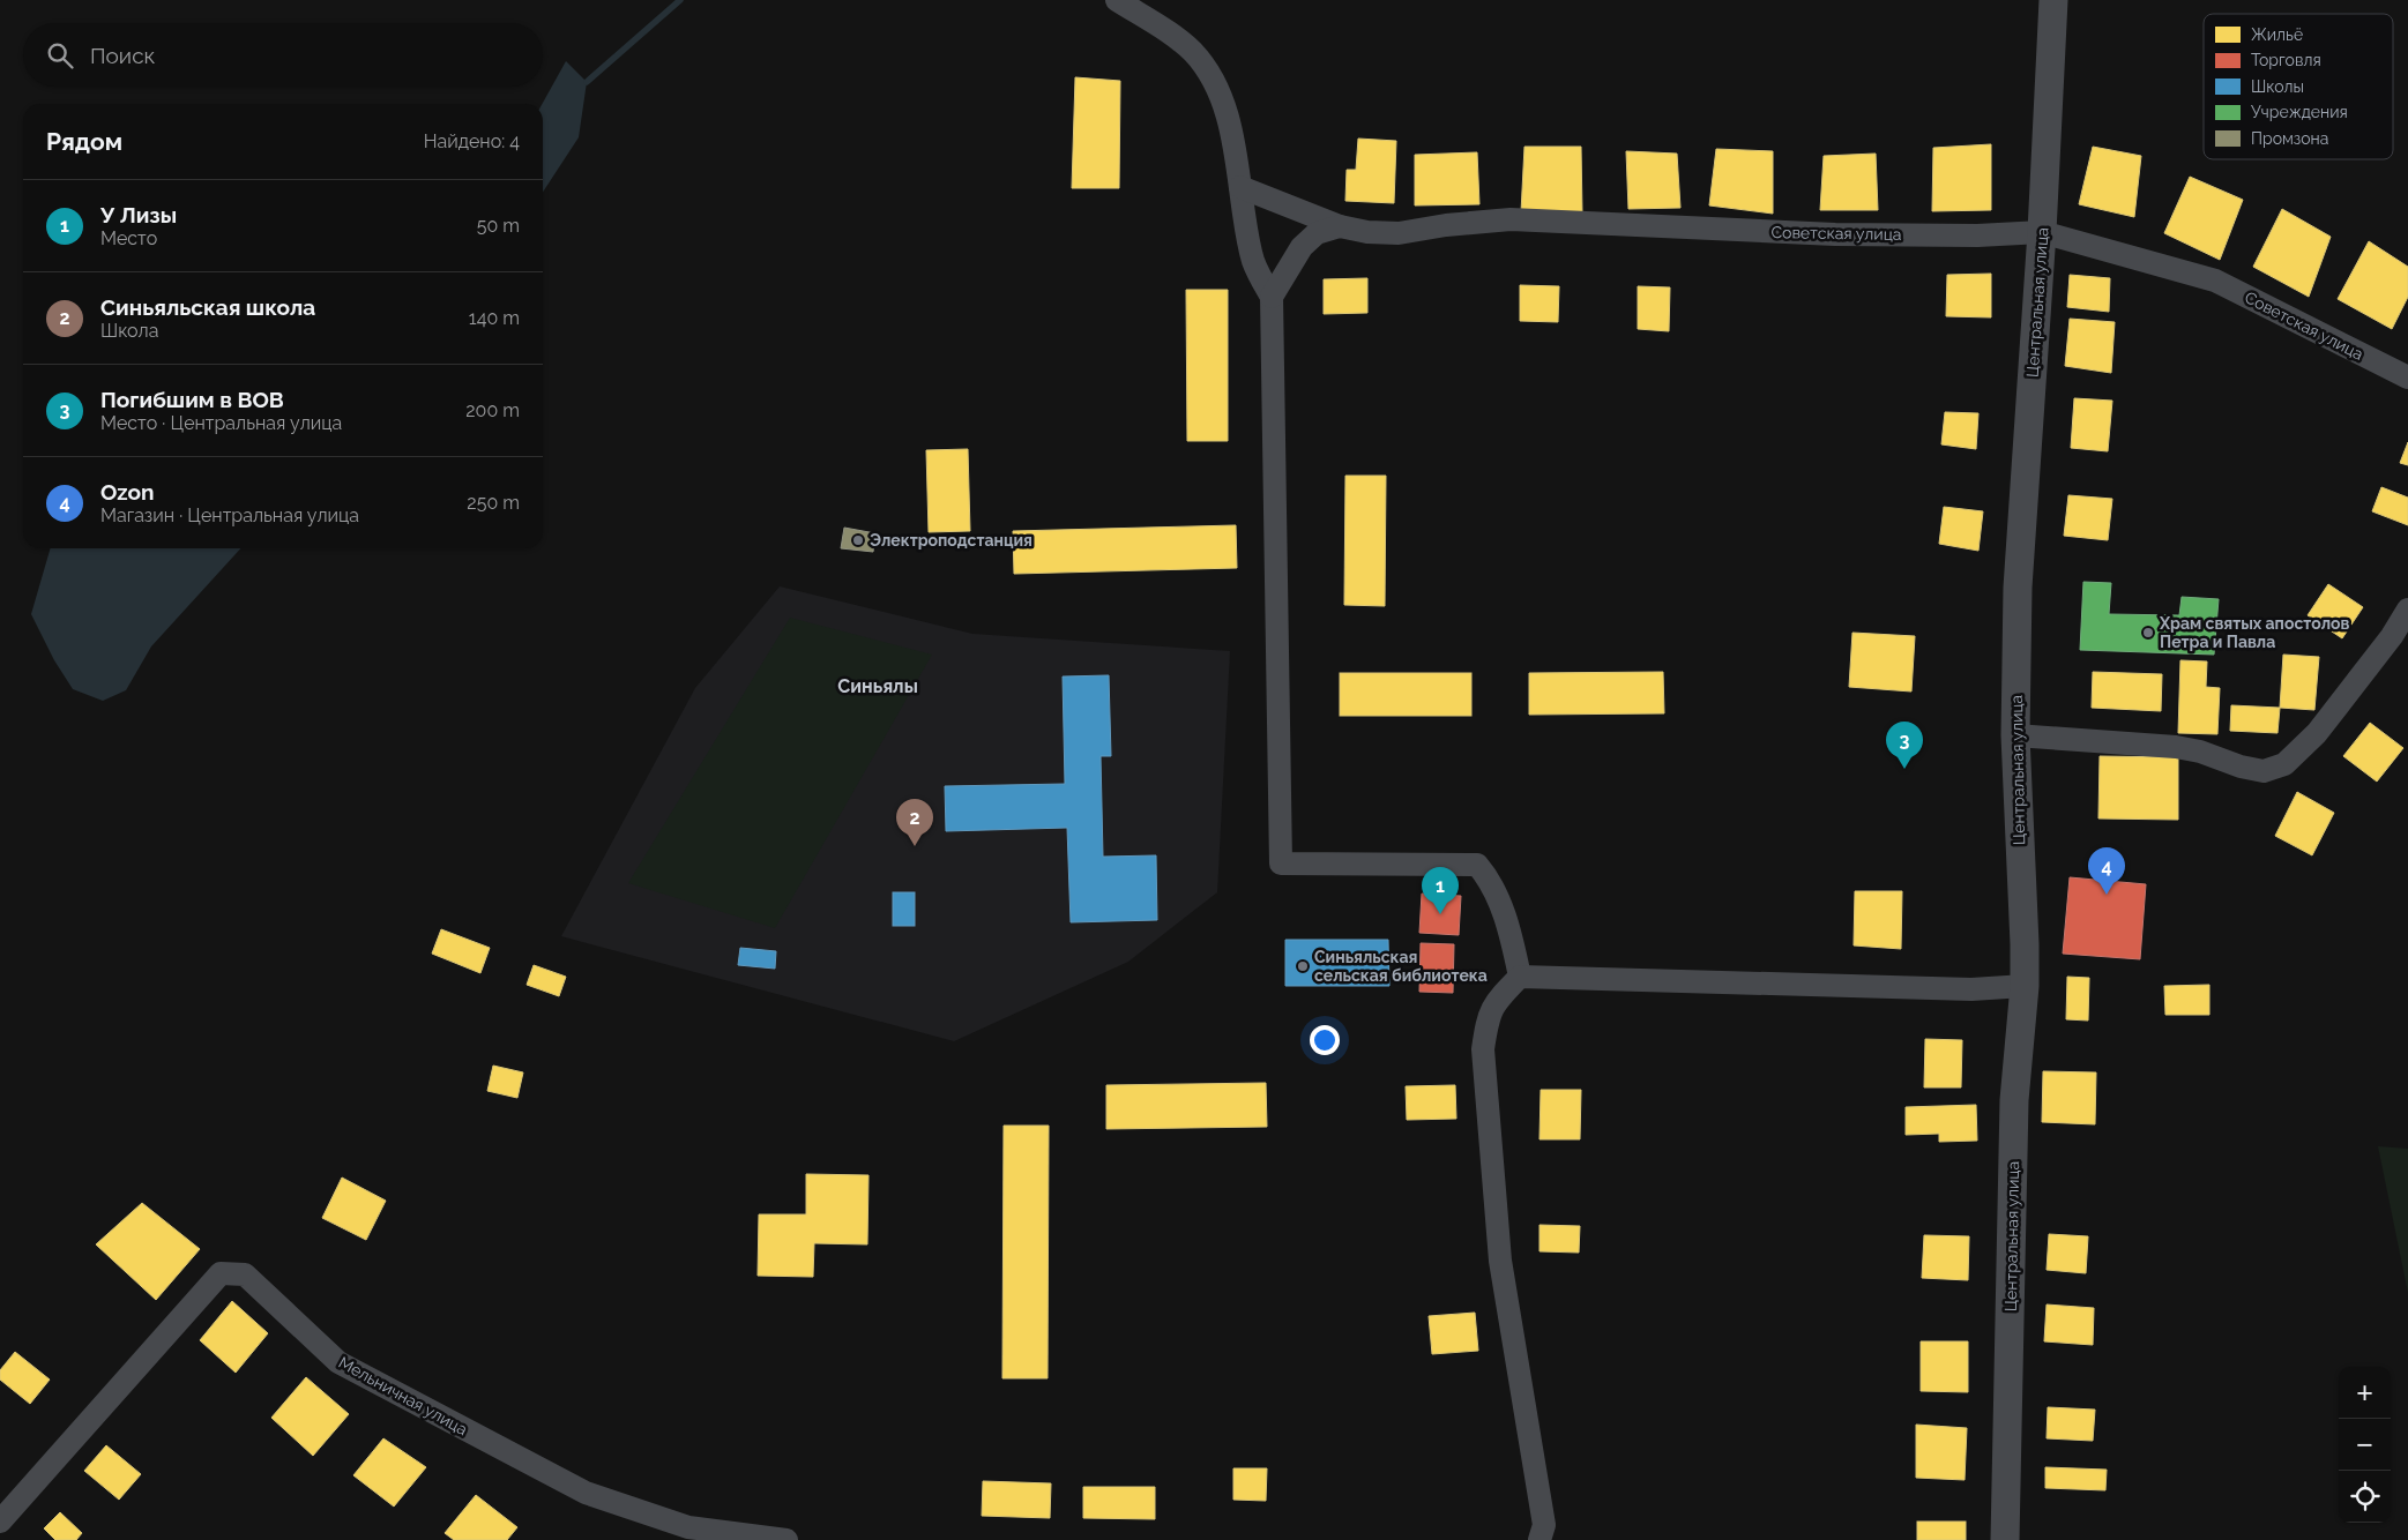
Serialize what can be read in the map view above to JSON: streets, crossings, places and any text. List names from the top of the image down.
{
  "streets": {
    "street": ["Советская улица", "Центральная улица", "Мельничная улица"]
  },
  "crossings": [
    ["Советская улица", "Центральная улица"]
  ],
  "districts": ["Синьялы"],
  "places": ["Электроподстанция", "Храм святых апостолов Петра и Павла", "Синьяльская сельская библиотека"],
  "legend": [
    "Жильё",
    "Торговля",
    "Школы",
    "Учреждения",
    "Промзона"
  ],
  "page": {
    "search": "Поиск",
    "heading": ["Рядом", "Найдено: 4"],
    "list": [
      {
        "mark": "1",
        "name": "У Лизы",
        "note": "Место",
        "value": "50 m"
      },
      {
        "mark": "2",
        "name": "Синьяльская школа",
        "note": "Школа",
        "value": "140 m"
      },
      {
        "mark": "3",
        "name": "Погибшим в ВОВ",
        "note": "Место · Центральная улица",
        "value": "200 m"
      },
      {
        "mark": "4",
        "name": "Ozon",
        "note": "Магазин · Центральная улица",
        "value": "250 m"
      }
    ],
    "pins": [
      "3",
      "2",
      "4",
      "1"
    ],
    "map_buttons": ["+", "−"]
  }
}
